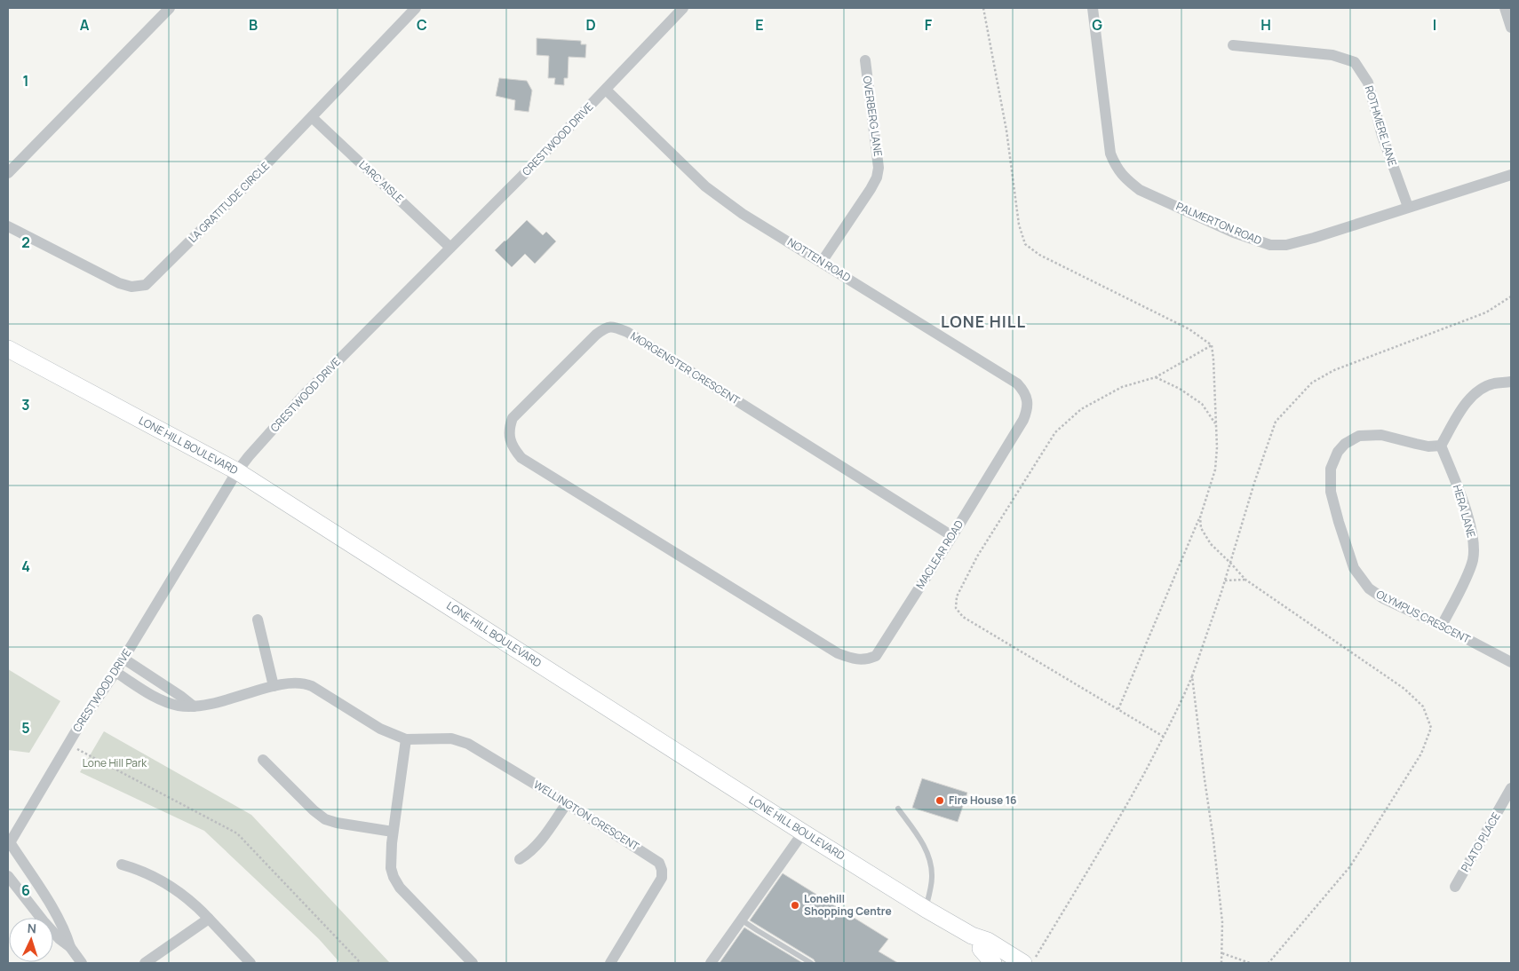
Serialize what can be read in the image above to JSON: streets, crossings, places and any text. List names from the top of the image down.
{
  "streets": {
    "street": [
      "OVERBERG LANE",
      "ROTHMERE LANE",
      "CRESTWOOD DRIVE",
      "L'ARC AISLE",
      "LA GRATITUDE CIRCLE",
      "PALMERTON ROAD",
      "NOTTEN ROAD",
      "MORGENSTER CRESCENT",
      "LONE HILL BOULEVARD",
      "HERA LANE",
      "MACLEAR ROAD",
      "OLYMPUS CRESCENT",
      "WELLINGTON CRESCENT",
      "PLATO PLACE"
    ]
  },
  "crossings": [
    ["OVERBERG LANE", "NOTTEN ROAD"],
    ["ROTHMERE LANE", "PALMERTON ROAD"],
    ["CRESTWOOD DRIVE", "L'ARC AISLE"],
    ["CRESTWOOD DRIVE", "NOTTEN ROAD"],
    ["CRESTWOOD DRIVE", "LONE HILL BOULEVARD"],
    ["CRESTWOOD DRIVE", "WELLINGTON CRESCENT"],
    ["L'ARC AISLE", "LA GRATITUDE CIRCLE"],
    ["NOTTEN ROAD", "MACLEAR ROAD"],
    ["MORGENSTER CRESCENT", "MACLEAR ROAD"],
    ["HERA LANE", "OLYMPUS CRESCENT"]
  ],
  "districts": ["LONE HILL"],
  "parks": ["Lone Hill Park"],
  "places": ["Fire House 16", "Lonehill Shopping Centre"],
  "north": "top",
  "grid": {
    "columns": [
      "A",
      "B",
      "C",
      "D",
      "E",
      "F",
      "G",
      "H",
      "I"
    ],
    "rows": [
      "1",
      "2",
      "3",
      "4",
      "5",
      "6"
    ]
  }
}
